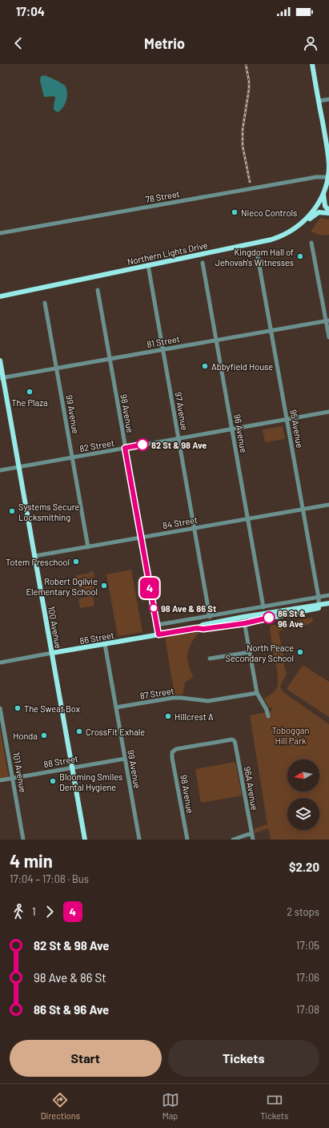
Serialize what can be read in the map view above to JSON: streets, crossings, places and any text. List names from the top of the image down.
{
  "streets": {
    "main road": ["Northern Lights Drive", "100 Avenue", "86 Street"],
    "street": [
      "78 Street",
      "81 Street",
      "97 Avenue",
      "98 Avenue",
      "99 Avenue",
      "95 Avenue",
      "96 Avenue",
      "82 Street",
      "84 Street",
      "87 Street",
      "88 Street",
      "101 Avenue",
      "96A Avenue"
    ]
  },
  "crossings": [
    ["78 Street", "Northern Lights Drive"],
    ["Northern Lights Drive", "97 Avenue"],
    ["81 Street", "97 Avenue"],
    ["81 Street", "98 Avenue"],
    ["81 Street", "99 Avenue"],
    ["81 Street", "95 Avenue"],
    ["81 Street", "96 Avenue"],
    ["81 Street", "100 Avenue"],
    ["97 Avenue", "82 Street"],
    ["97 Avenue", "84 Street"],
    ["98 Avenue", "82 Street"],
    ["98 Avenue", "84 Street"],
    ["98 Avenue", "86 Street"],
    ["98 Avenue", "96A Avenue"],
    ["99 Avenue", "82 Street"],
    ["99 Avenue", "84 Street"],
    ["99 Avenue", "86 Street"],
    ["99 Avenue", "87 Street"],
    ["99 Avenue", "88 Street"],
    ["95 Avenue", "82 Street"],
    ["95 Avenue", "84 Street"],
    ["95 Avenue", "86 Street"],
    ["96 Avenue", "82 Street"],
    ["96 Avenue", "84 Street"],
    ["82 Street", "100 Avenue"],
    ["84 Street", "100 Avenue"],
    ["100 Avenue", "86 Street"],
    ["100 Avenue", "88 Street"],
    ["88 Street", "101 Avenue"]
  ],
  "parks": ["Toboggan Hill Park"],
  "places": [
    "Nieco Controls",
    "Kingdom Hall of Jehovah's Witnesses",
    "Abbyfield House",
    "The Plaza",
    "82 St & 98 Ave",
    "Systems Secure Locksmithing",
    "Totem Preschool",
    "Robert Ogilvie Elementary School",
    "98 Ave & 86 St",
    "86 St & 96 Ave",
    "North Peace Secondary School",
    "The Sweat Box",
    "Hillcrest A",
    "CrossFit Exhale",
    "Honda",
    "Blooming Smiles Dental Hygiene"
  ],
  "lines": ["bus line 4"],
  "north": "left",
  "page": {
    "status": "17:04",
    "header": "Metrio",
    "on_map": "4",
    "heading": ["4 min", "17:04 – 17:08 · Bus", "$2.20"],
    "legs": ["1", "4", "2 stops"],
    "list": [
      {
        "name": "82 St & 98 Ave",
        "value": "17:05"
      },
      {
        "name": "98 Ave & 86 St",
        "value": "17:06"
      },
      {
        "name": "86 St & 96 Ave",
        "value": "17:08"
      }
    ],
    "buttons": ["Start", "Tickets"],
    "tabs": ["Directions", "Map", "Tickets"]
  }
}
